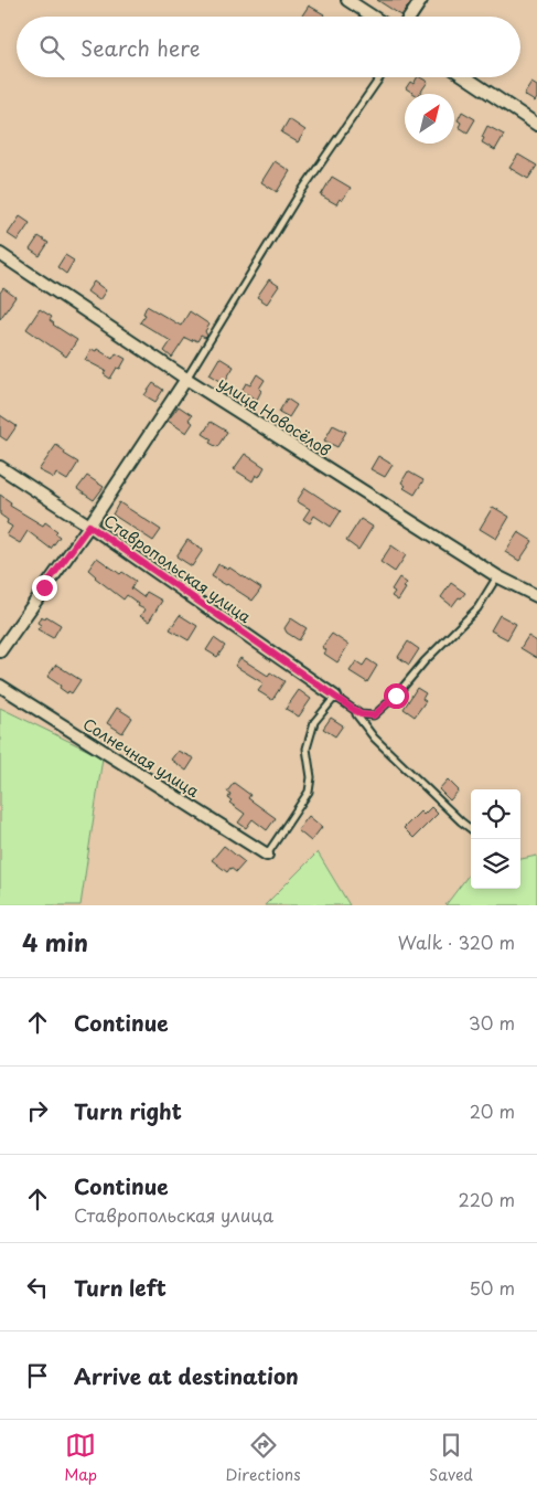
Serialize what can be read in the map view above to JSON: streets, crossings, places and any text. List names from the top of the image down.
{
  "streets": {
    "street": ["улица Новосёлов", "Ставропольская улица", "Солнечная улица"]
  },
  "north": "top right",
  "page": {
    "search": "Search here",
    "heading": ["4 min", "Walk · 320 m"],
    "list": [
      ["Continue", "30 m"],
      ["Turn right", "20 m"],
      ["Continue", "Ставропольская улица", "220 m"],
      ["Turn left", "50 m"],
      "Arrive at destination"
    ],
    "nav": ["Map", "Directions", "Saved"]
  }
}
